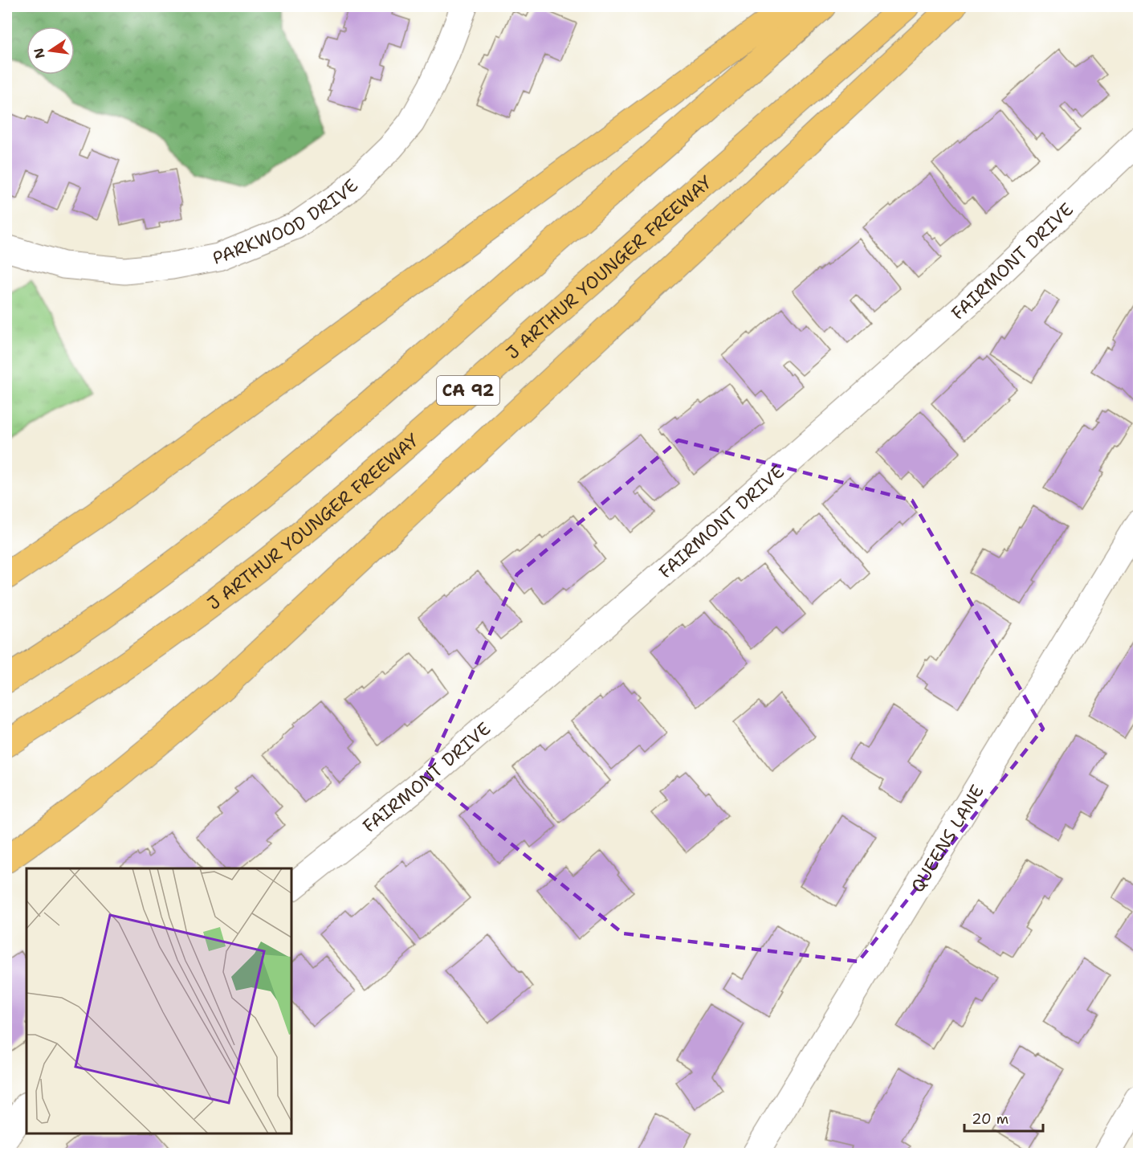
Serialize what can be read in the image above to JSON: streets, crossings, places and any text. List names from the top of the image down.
{
  "streets": {
    "highway": ["J ARTHUR YOUNGER FREEWAY", "CA 92"],
    "street": ["PARKWOOD DRIVE", "FAIRMONT DRIVE", "QUEENS LANE"]
  },
  "scale_bar": "20 m",
  "north": "left"
}
